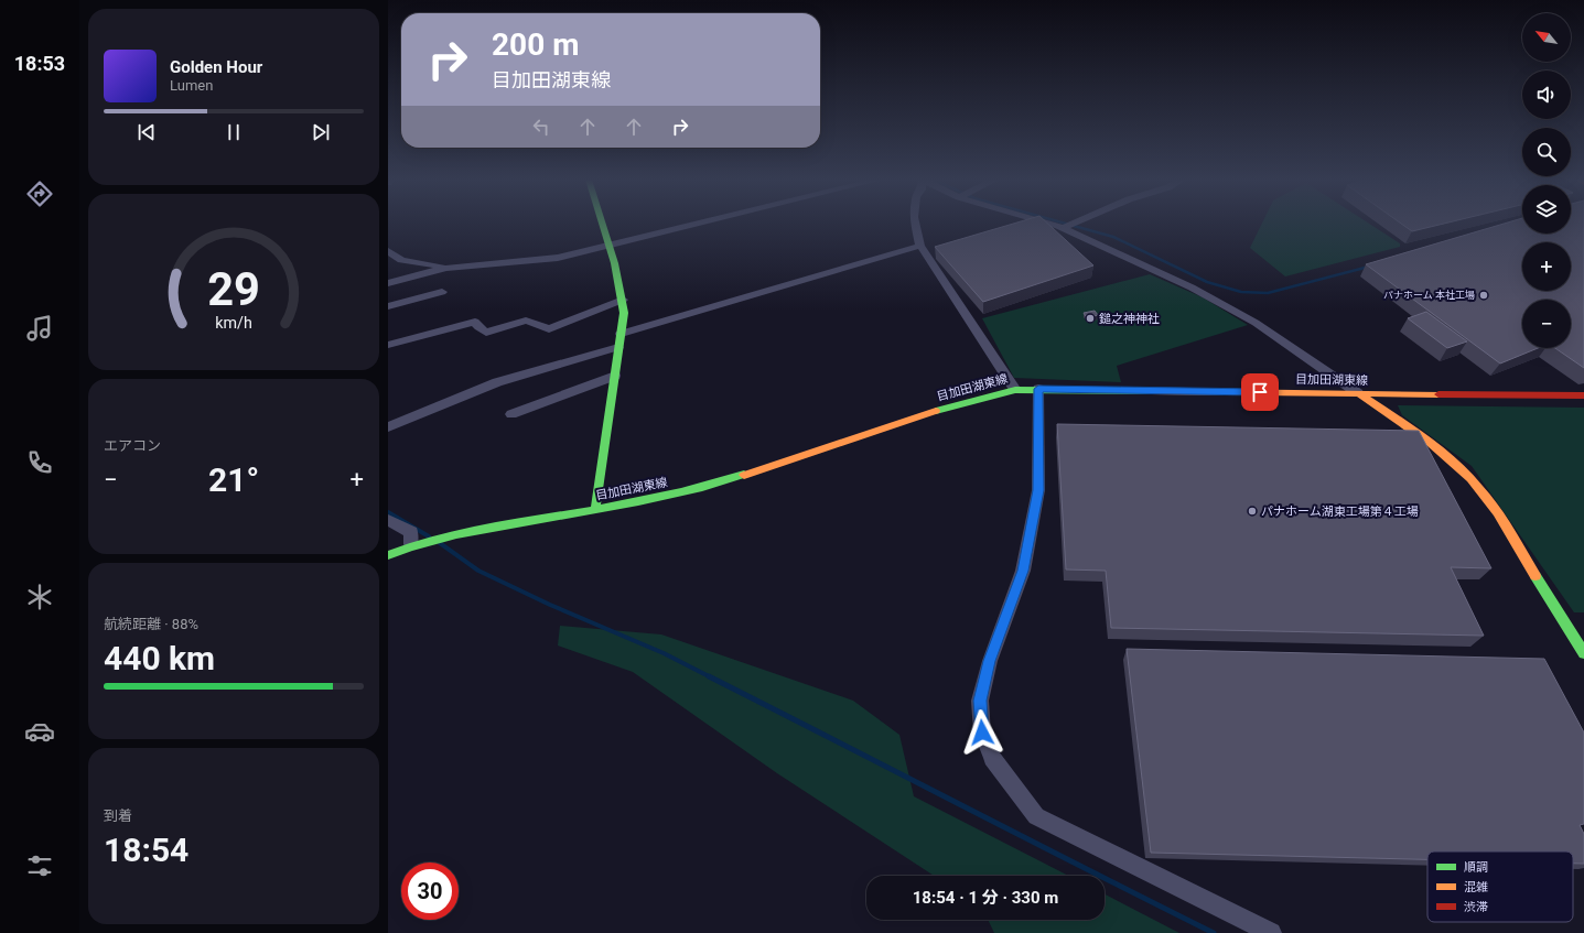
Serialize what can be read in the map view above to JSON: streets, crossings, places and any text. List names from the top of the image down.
{
  "streets": {
    "main road": ["目加田湖東線"]
  },
  "places": ["パナホーム 本社工場", "鎚之神神社", "パナホーム湖東工場第４工場"],
  "legend": ["順調", "混雑", "渋滞"],
  "north": "top left",
  "page": {
    "tabs": "18:53",
    "map_buttons": ["+", "−"],
    "turn": ["200 m", "目加田湖東線"],
    "song": ["Golden Hour", "Lumen"],
    "tile": [
      "エアコン",
      ["航続距離 · 88%", "440 km"],
      ["到着", "18:54"]
    ],
    "heat": ["−", "21°", "+"],
    "limit": "30",
    "trip": "18:54 · 1 分 · 330 m",
    "gauge": ["29", "km/h"]
  }
}
